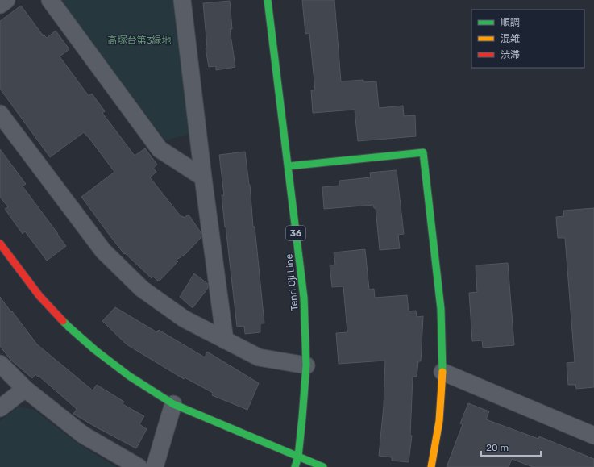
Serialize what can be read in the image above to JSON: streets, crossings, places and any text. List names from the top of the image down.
{
  "streets": {
    "street": ["36", "Tenri Oji Line"]
  },
  "parks": ["高塚台第3緑地"],
  "legend": ["順調", "混雑", "渋滞"],
  "scale_bar": "20 m"
}
